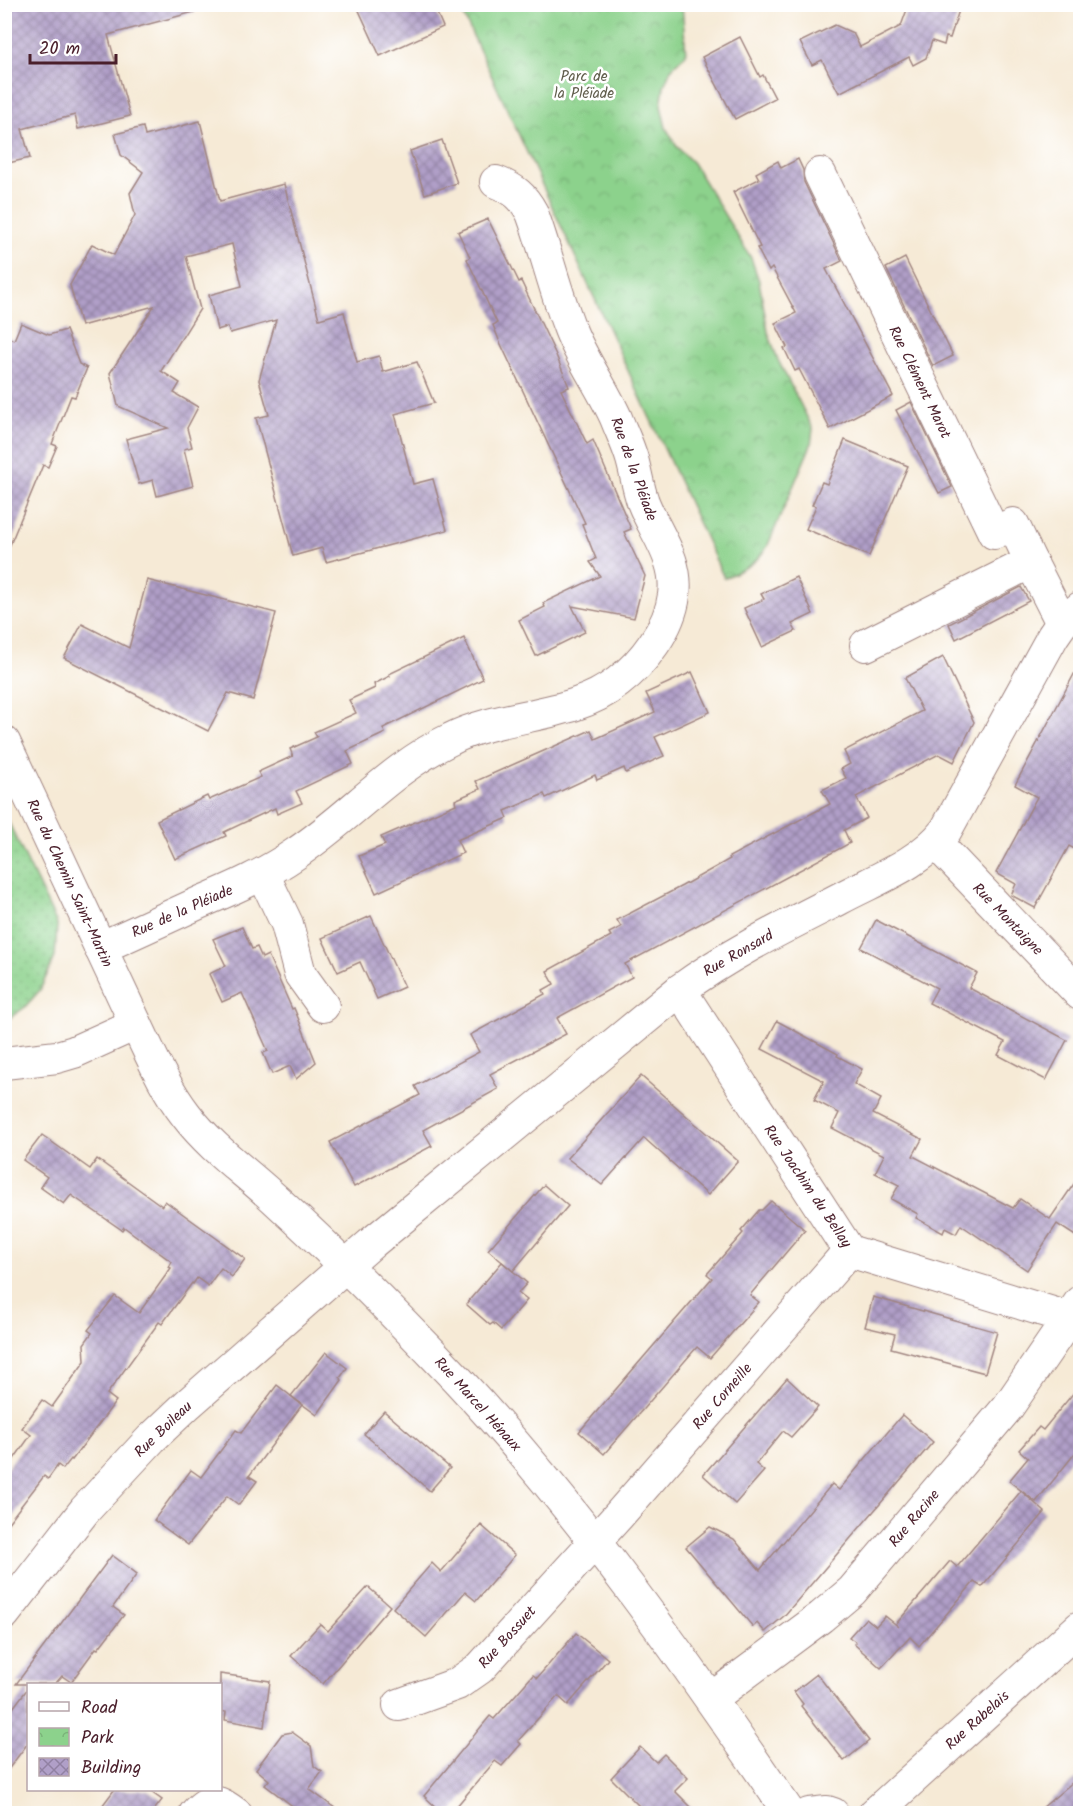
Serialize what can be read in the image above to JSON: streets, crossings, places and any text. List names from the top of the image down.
{
  "streets": {
    "street": [
      "Rue Clément Marot",
      "Rue de la Pléiade",
      "Rue du Chemin Saint-Martin",
      "Rue Montaigne",
      "Rue Ronsard",
      "Rue Joachim du Bellay",
      "Rue Corneille",
      "Rue Marcel Hénaux",
      "Rue Boileau",
      "Rue Racine",
      "Rue Bossuet",
      "Rue Rabelais"
    ]
  },
  "crossings": [
    ["Rue Clément Marot", "Rue Ronsard"],
    ["Rue de la Pléiade", "Rue du Chemin Saint-Martin"],
    ["Rue du Chemin Saint-Martin", "Rue Marcel Hénaux"],
    ["Rue Montaigne", "Rue Ronsard"],
    ["Rue Ronsard", "Rue Joachim du Bellay"],
    ["Rue Ronsard", "Rue Marcel Hénaux"],
    ["Rue Ronsard", "Rue Boileau"],
    ["Rue Joachim du Bellay", "Rue Corneille"],
    ["Rue Joachim du Bellay", "Rue Racine"],
    ["Rue Corneille", "Rue Marcel Hénaux"],
    ["Rue Corneille", "Rue Bossuet"],
    ["Rue Marcel Hénaux", "Rue Boileau"],
    ["Rue Marcel Hénaux", "Rue Racine"],
    ["Rue Marcel Hénaux", "Rue Bossuet"]
  ],
  "parks": ["Parc de la Pléïade"],
  "legend": ["Road", "Park", "Building"],
  "scale_bar": "20 m"
}
